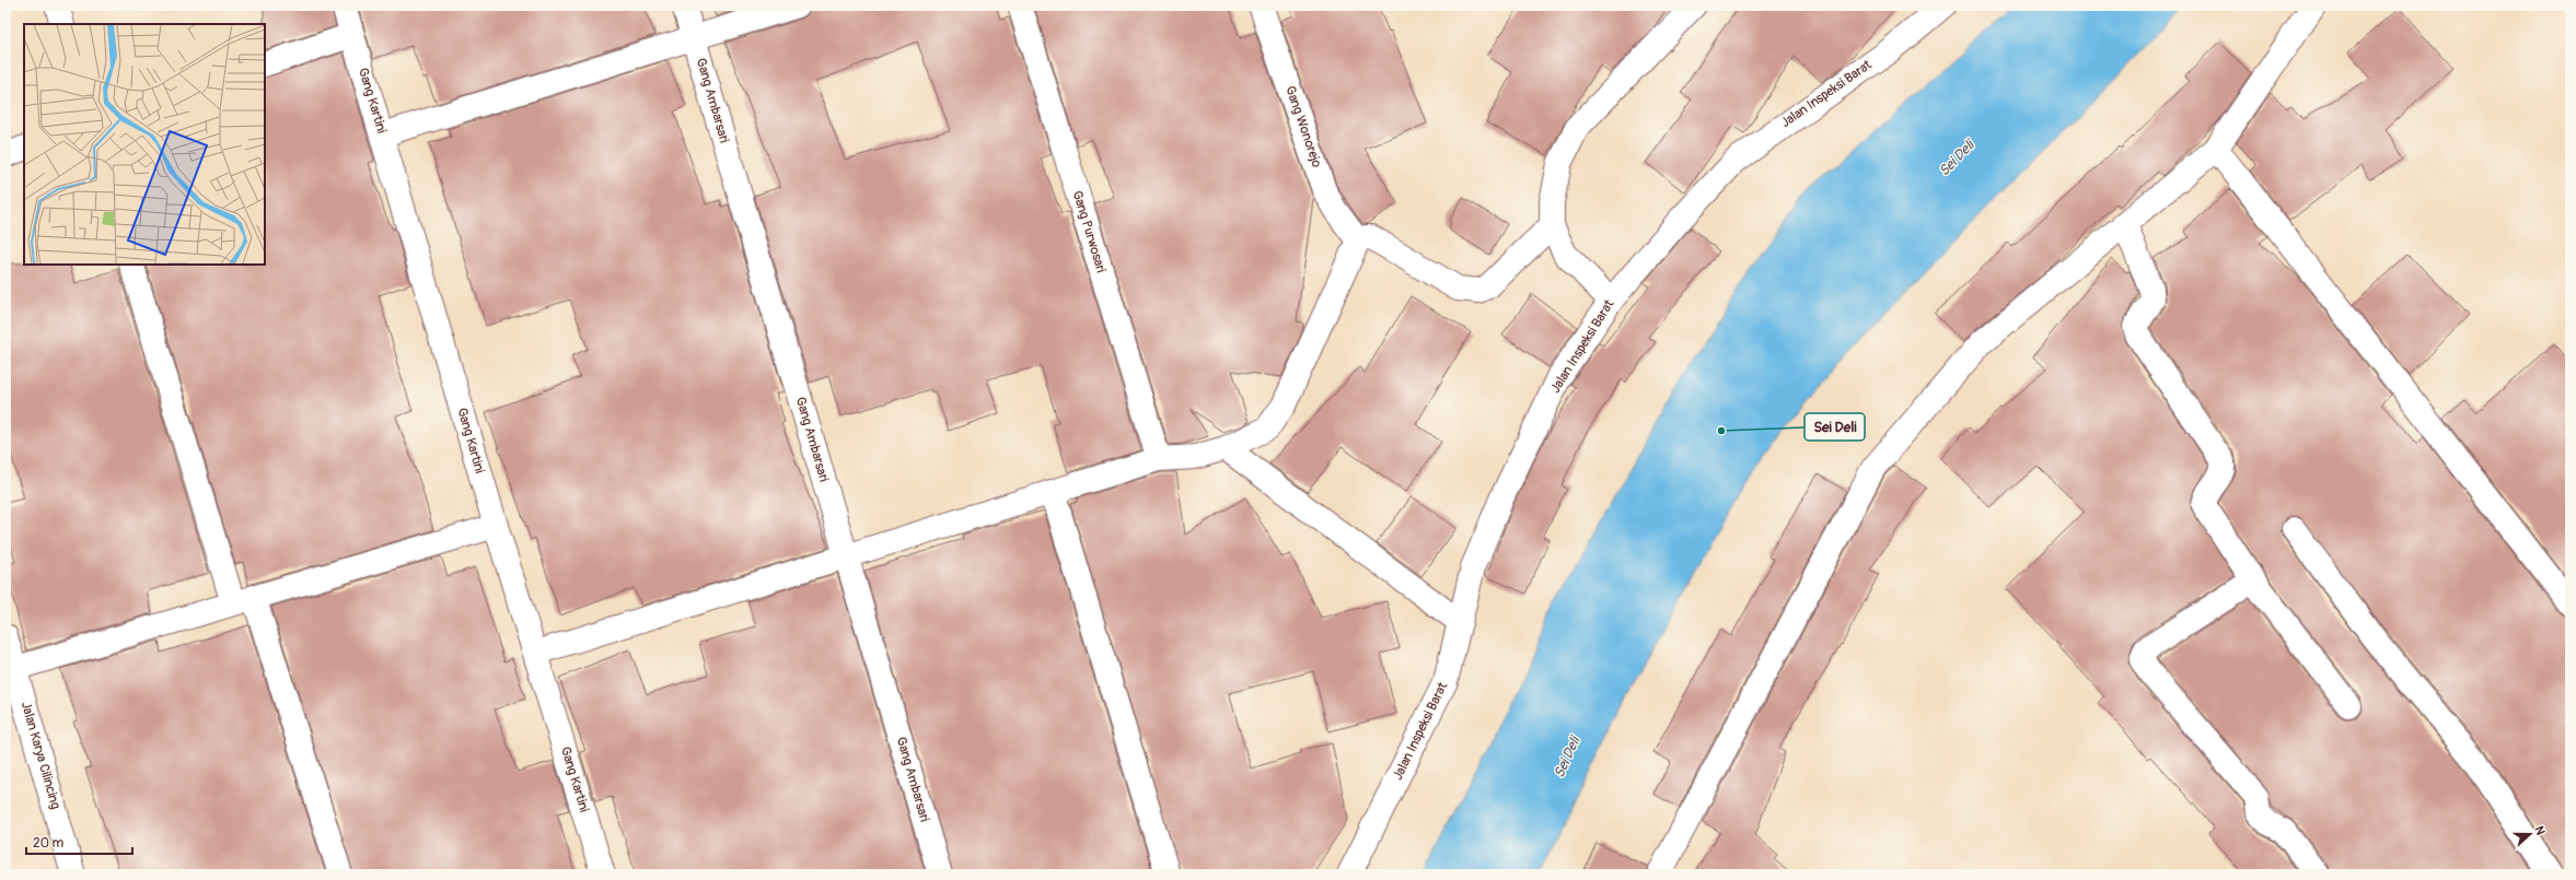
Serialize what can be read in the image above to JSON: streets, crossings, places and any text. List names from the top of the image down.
{
  "streets": {
    "street": [
      "Jalan Inspeksi Barat",
      "Gang Kartini",
      "Gang Ambarsari",
      "Gang Wonorejo",
      "Gang Purwosari",
      "Jalan Karya Cilincing"
    ]
  },
  "water": ["Sei Deli"],
  "places": ["Sei Deli"],
  "scale_bar": "20 m",
  "north": "right"
}
